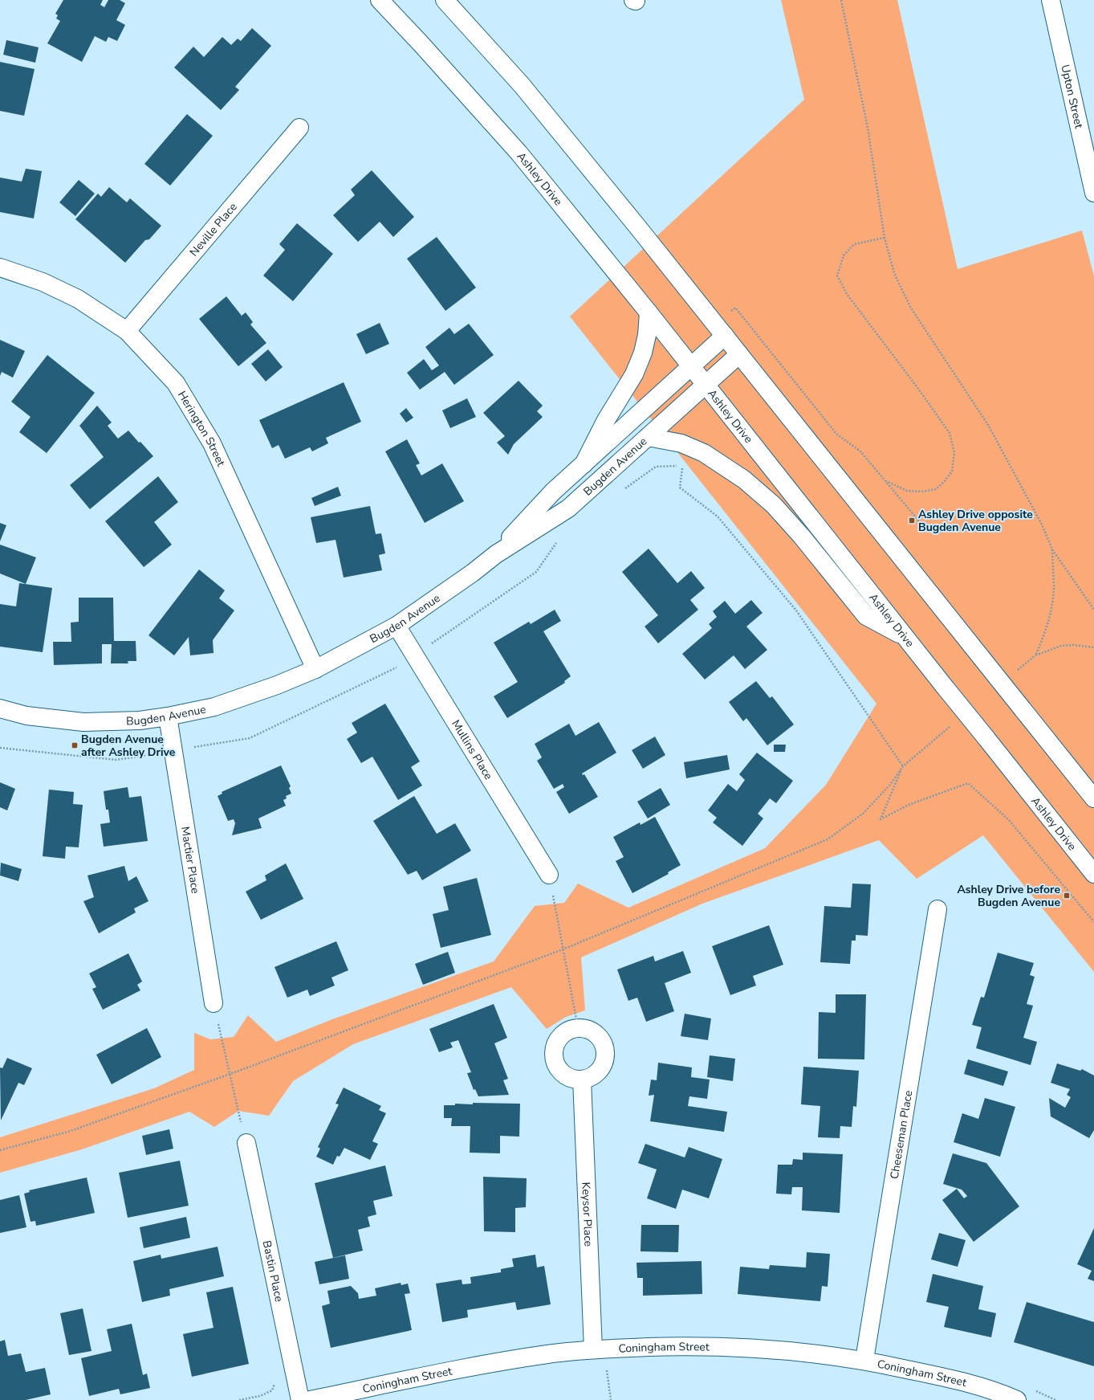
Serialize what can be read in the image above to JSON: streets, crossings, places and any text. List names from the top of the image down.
{
  "streets": {
    "street": [
      "Upton Street",
      "Ashley Drive",
      "Neville Place",
      "Herington Street",
      "Bugden Avenue",
      "Mullins Place",
      "Mactier Place",
      "Cheeseman Place",
      "Keysor Place",
      "Bastin Place",
      "Coningham Street"
    ]
  },
  "crossings": [
    ["Ashley Drive", "Bugden Avenue"],
    ["Neville Place", "Herington Street"],
    ["Herington Street", "Bugden Avenue"],
    ["Bugden Avenue", "Mullins Place"],
    ["Bugden Avenue", "Mactier Place"],
    ["Cheeseman Place", "Coningham Street"],
    ["Keysor Place", "Coningham Street"]
  ],
  "places": {
    "transit": ["Ashley Drive opposite Bugden Avenue", "Bugden Avenue after Ashley Drive", "Ashley Drive before Bugden Avenue"]
  }
}
